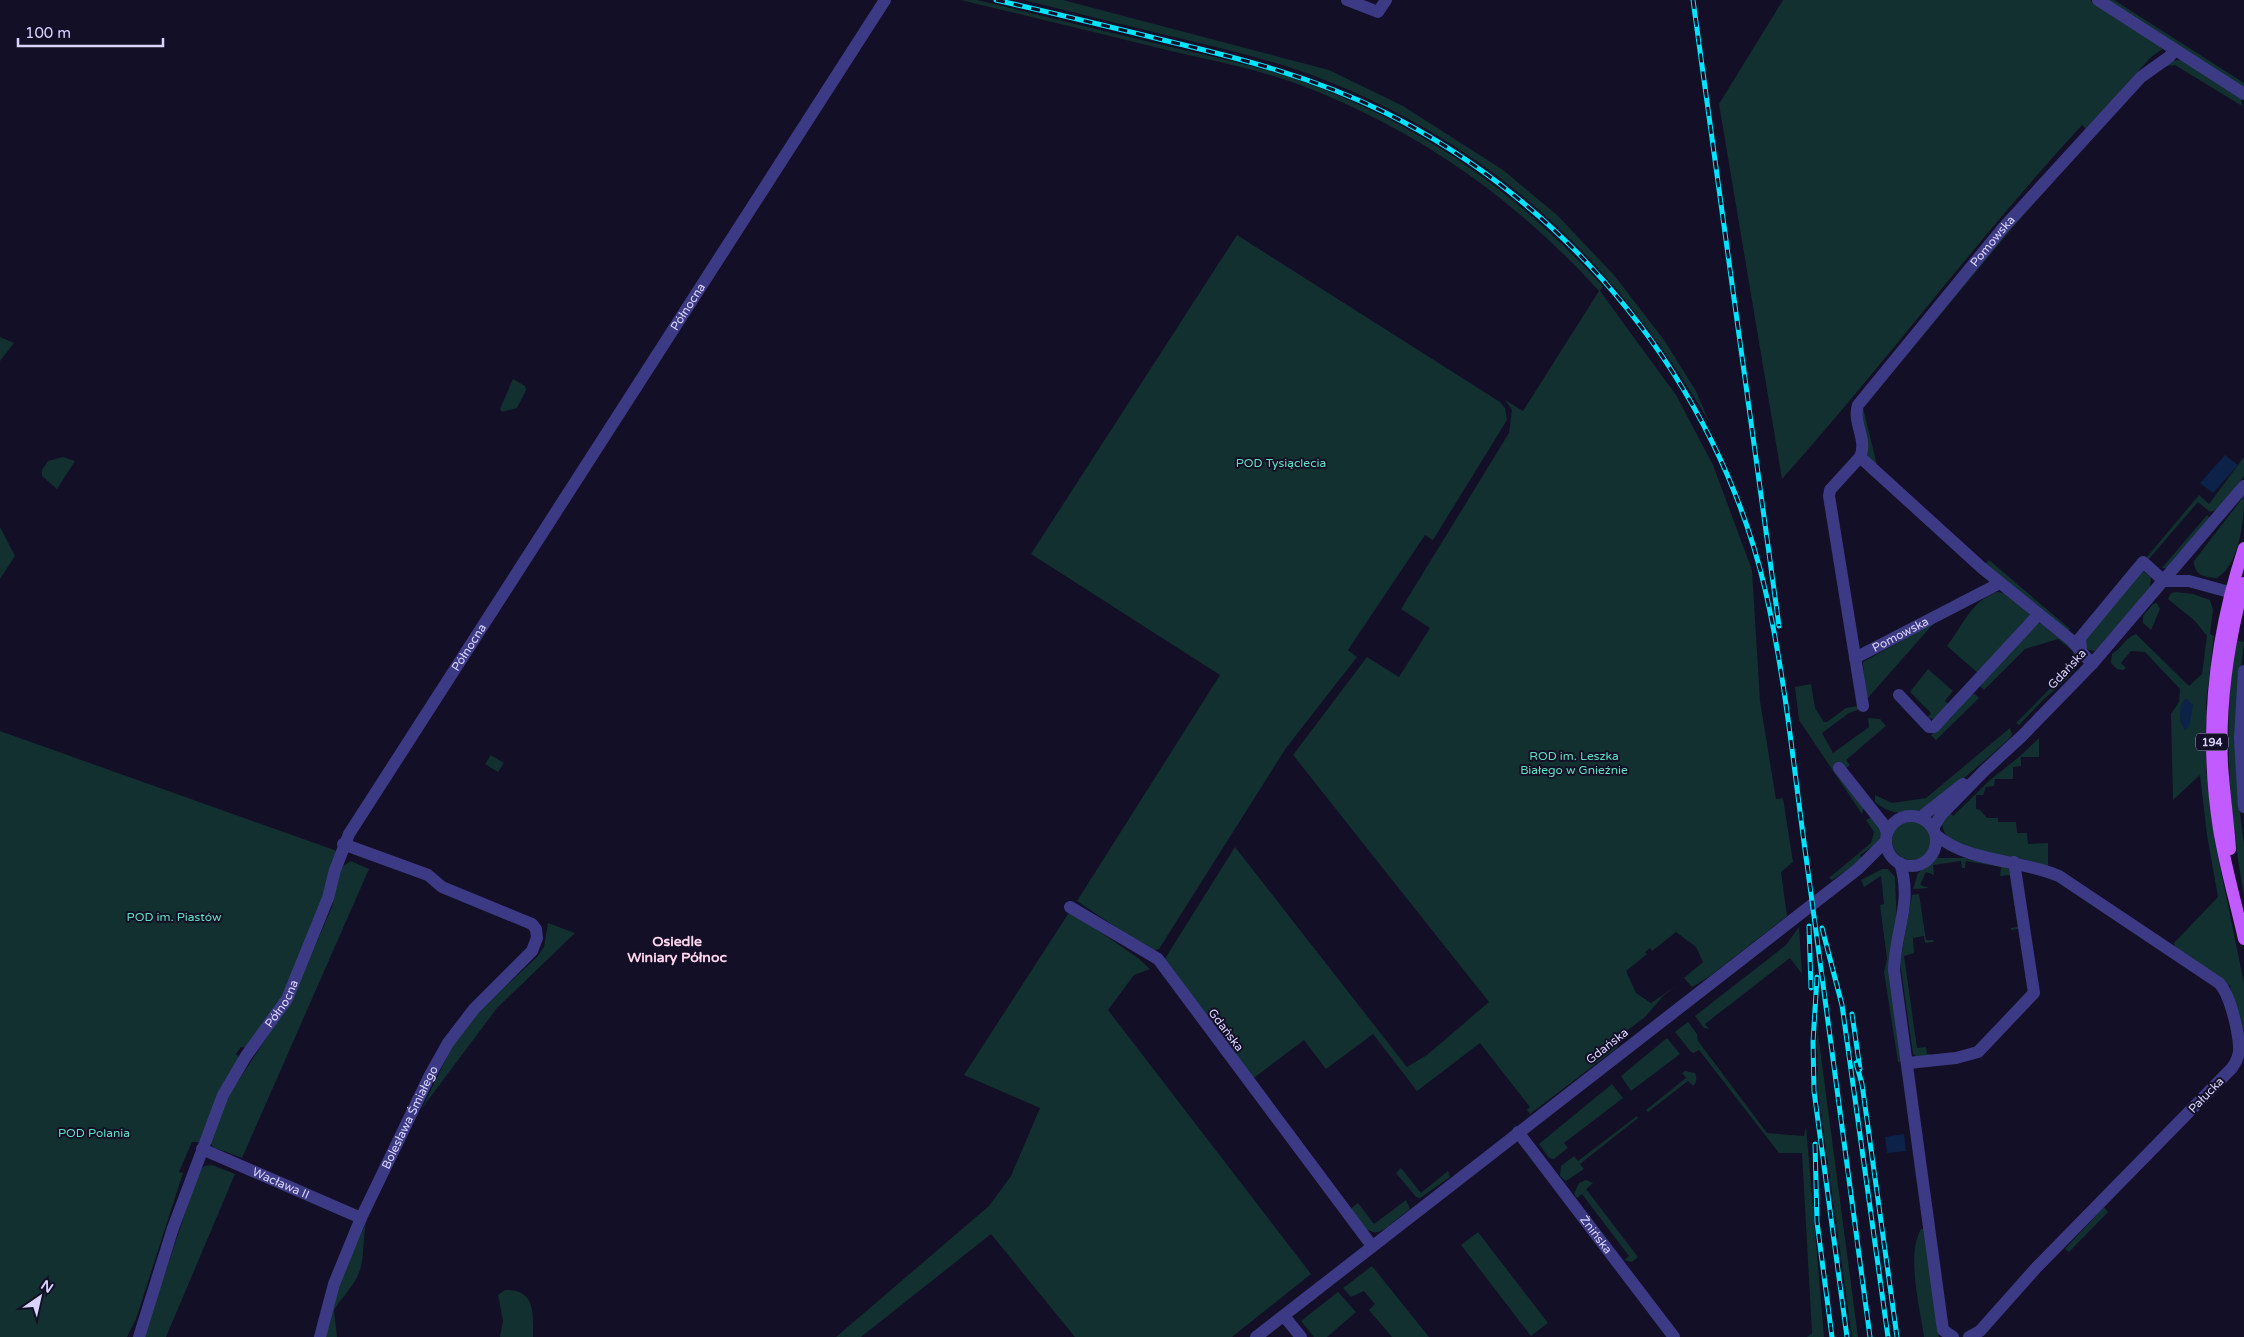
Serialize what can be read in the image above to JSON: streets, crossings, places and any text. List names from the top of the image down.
{
  "streets": {
    "main road": ["194"],
    "street": [
      "Pomowska",
      "Północna",
      "Gdańska",
      "Pałucka",
      "Bolesława Śmiałego",
      "Wacława II",
      "Żnińska"
    ]
  },
  "crossings": [
    ["Północna", "Bolesława Śmiałego"],
    ["Północna", "Wacława II"],
    ["Gdańska", "Pałucka"],
    ["Gdańska", "Żnińska"],
    ["Bolesława Śmiałego", "Wacława II"]
  ],
  "districts": ["Osiedle Winiary Północ"],
  "parks": [
    "POD Tysiąclecia",
    "ROD im. Leszka Białego w Gnieźnie",
    "POD im. Piastów",
    "POD Polania"
  ],
  "scale_bar": "100 m",
  "north": "top right"
}
